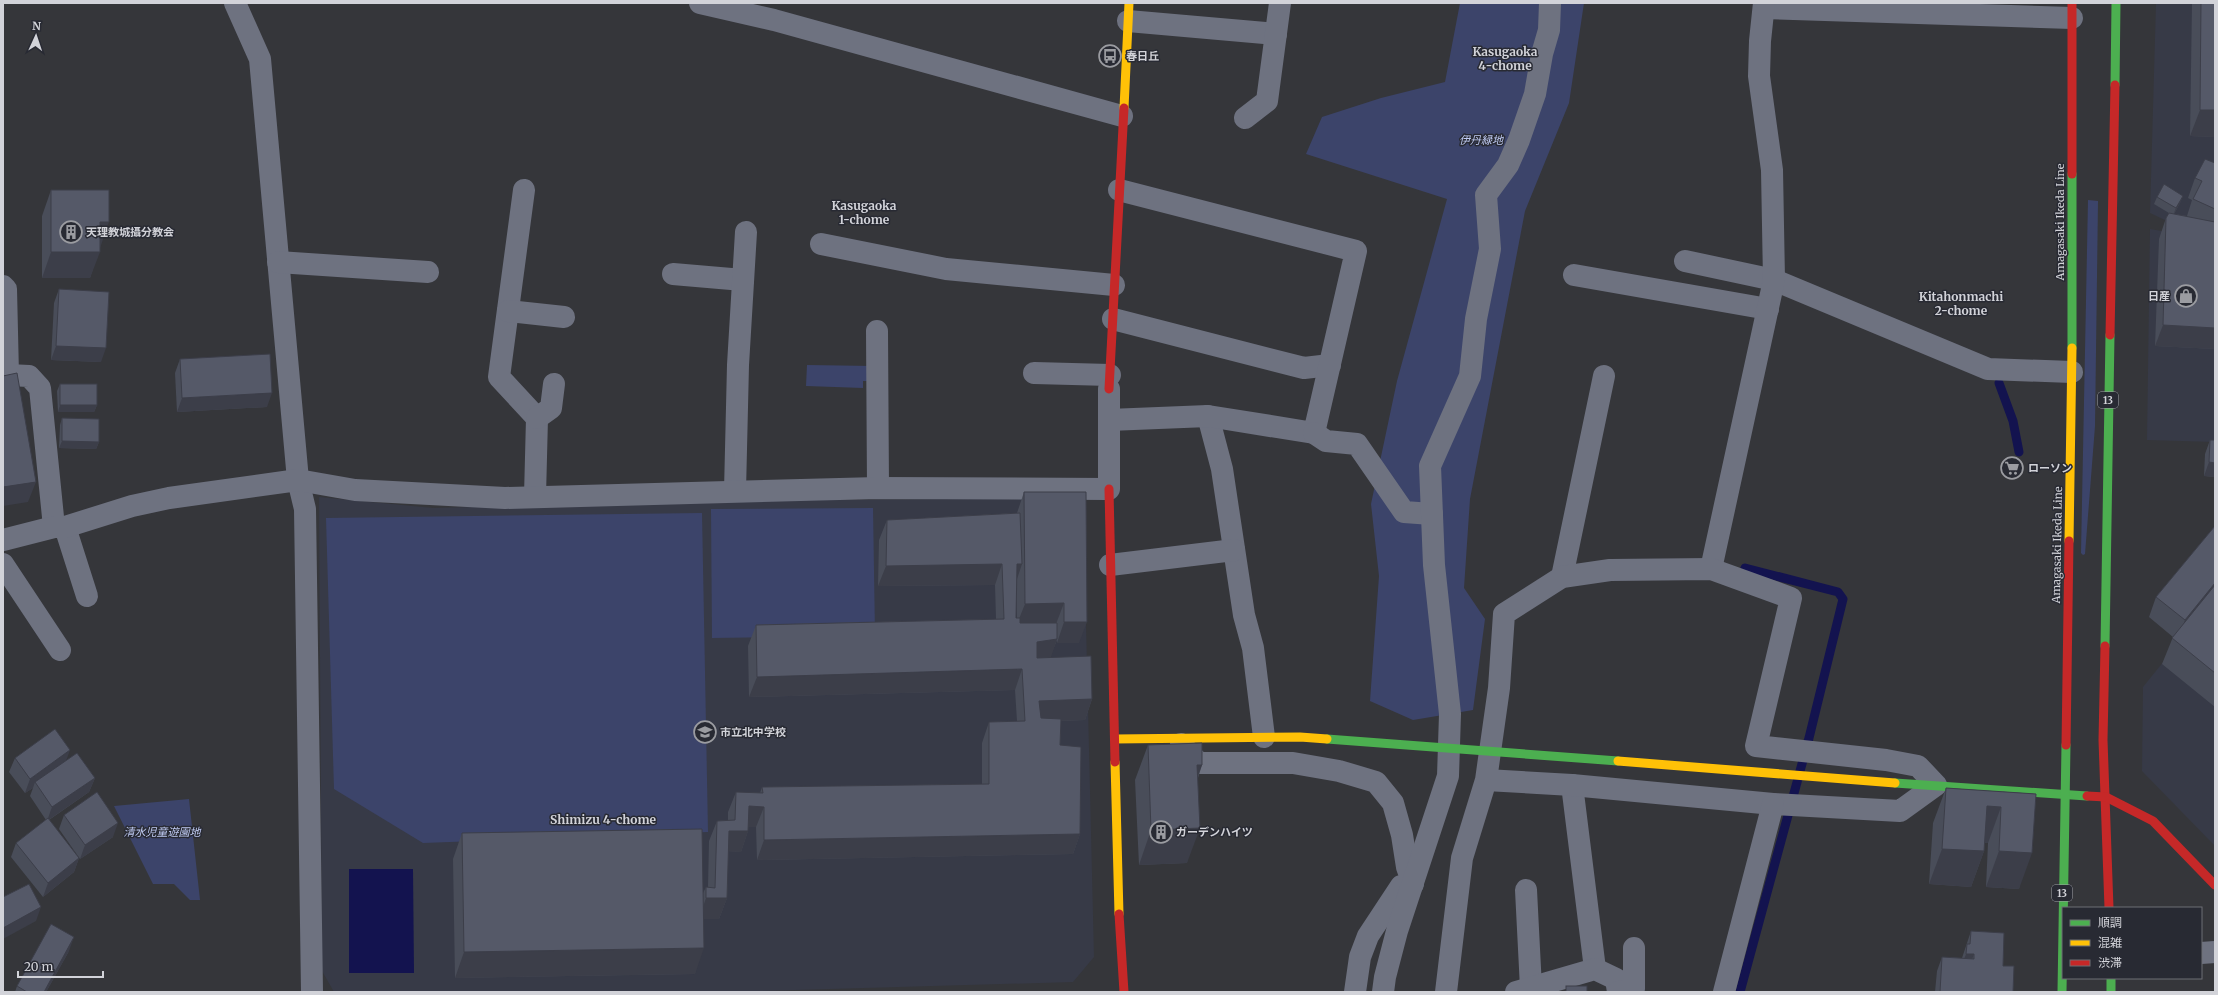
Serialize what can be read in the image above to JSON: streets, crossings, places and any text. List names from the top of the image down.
{
  "streets": {
    "street": ["Amagasaki Ikeda Line", "13"]
  },
  "districts": [
    "Kasugaoka 4-chome",
    "Kasugaoka 1-chome",
    "Kitahonmachi 2-chome",
    "Shimizu 4-chome"
  ],
  "parks": ["伊丹緑地", "清水児童遊園地"],
  "places": {
    "bus stop": ["春日丘"],
    "building": ["天理教城攝分教会", "ガーデンハイツ"],
    "shop": ["日産"],
    "supermarket": ["ローソン"],
    "school or university": ["市立北中学校"]
  },
  "legend": ["順調", "混雑", "渋滞"],
  "scale_bar": "20 m",
  "north": "top"
}
